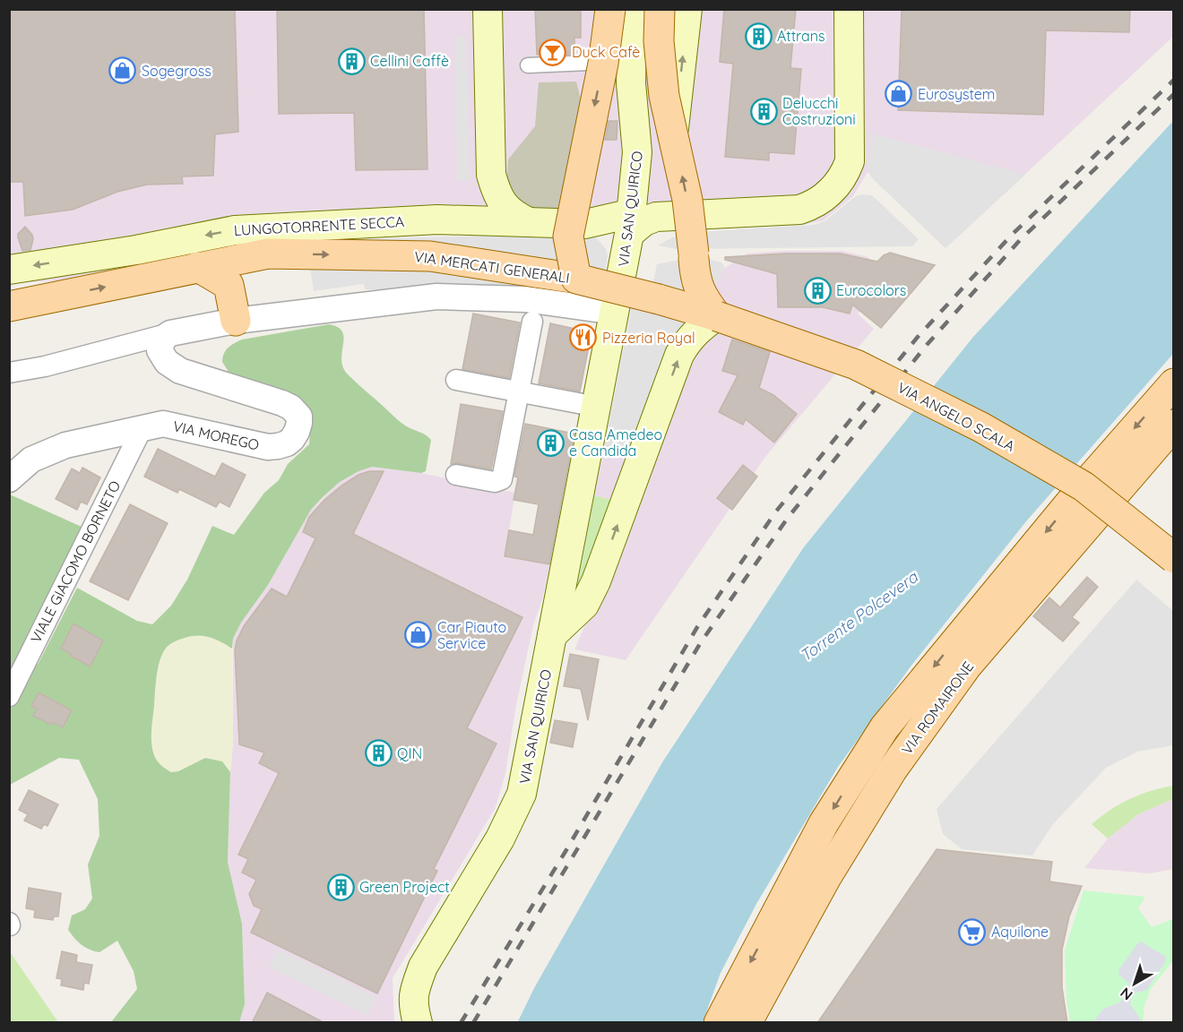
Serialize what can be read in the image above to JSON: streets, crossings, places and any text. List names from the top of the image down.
{
  "streets": {
    "main road": [
      "VIA SAN QUIRICO",
      "LUNGOTORRENTE SECCA",
      "VIA MERCATI GENERALI",
      "VIA ANGELO SCALA",
      "VIA ROMAIRONE"
    ],
    "street": ["VIA MOREGO", "VIALE GIACOMO BORNETO"]
  },
  "crossings": [
    ["VIA SAN QUIRICO", "LUNGOTORRENTE SECCA"],
    ["VIA MERCATI GENERALI", "VIA ANGELO SCALA"],
    ["VIA MOREGO", "VIALE GIACOMO BORNETO"]
  ],
  "one_way": ["LUNGOTORRENTE SECCA"],
  "water": ["Torrente Polcevera"],
  "places": {
    "building": [
      "Attrans",
      "Cellini Caffè",
      "Delucchi Costruzioni",
      "Eurocolors",
      "Casa Amedeo e Candida",
      "QIN",
      "Green Project"
    ],
    "bar": ["Duck Cafè"],
    "shop": ["Sogegross", "Eurosystem", "Car Piauto Service"],
    "restaurant": ["Pizzeria Royal"],
    "supermarket": ["Aquilone"]
  },
  "north": "bottom left"
}
